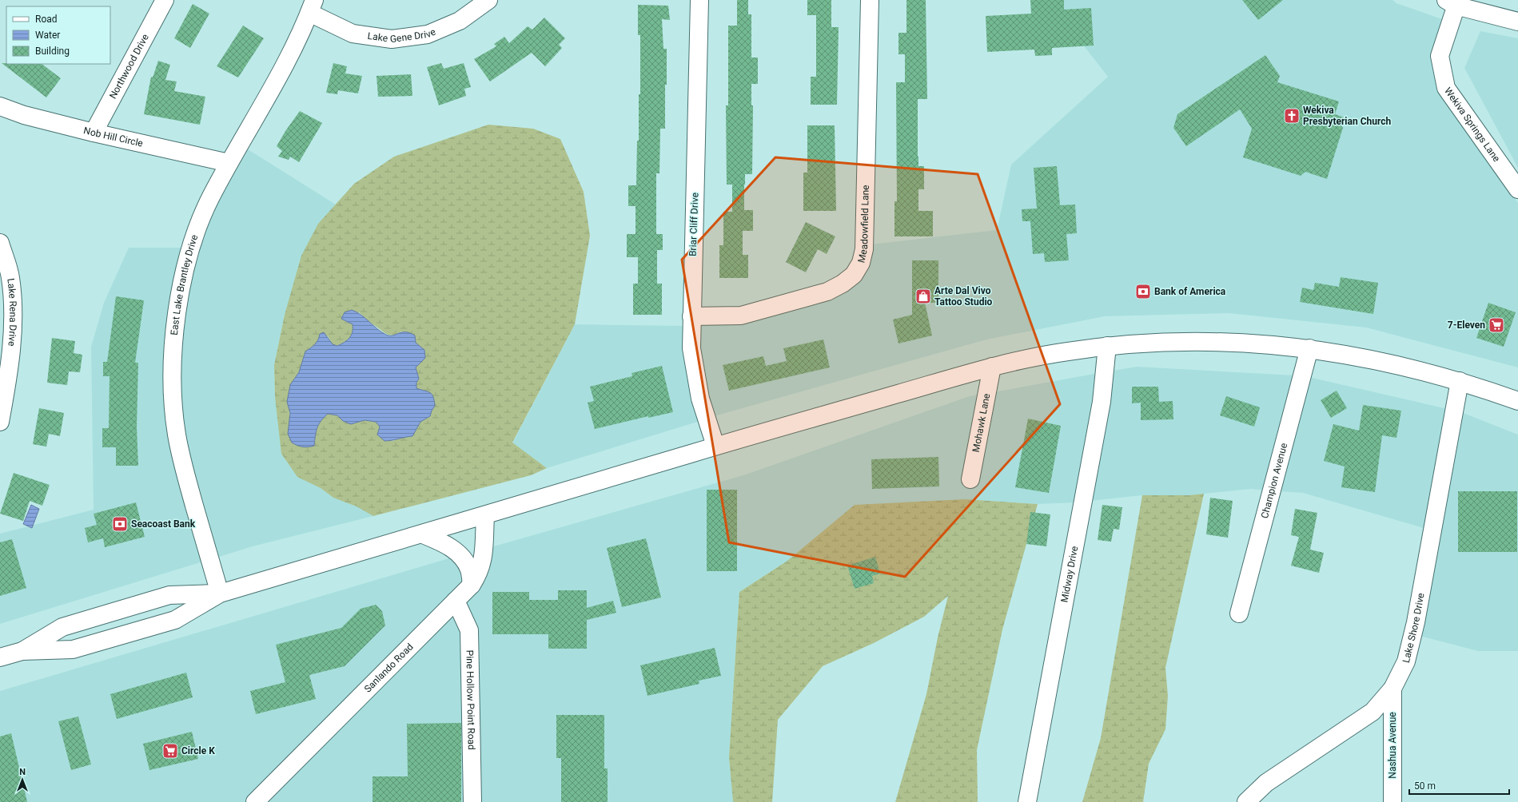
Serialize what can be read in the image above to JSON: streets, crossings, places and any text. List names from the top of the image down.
{
  "streets": {
    "street": [
      "Lake Gene Drive",
      "Northwood Drive",
      "Wekiva Springs Lane",
      "Nob Hill Circle",
      "Meadowfield Lane",
      "Briar Cliff Drive",
      "East Lake Brantley Drive",
      "Lake Rena Drive",
      "Mohawk Lane",
      "Champion Avenue",
      "Midway Drive",
      "Lake Shore Drive",
      "Sanlando Road",
      "Pine Hollow Point Road",
      "Nashua Avenue"
    ]
  },
  "crossings": [
    ["Lake Gene Drive", "East Lake Brantley Drive"],
    ["Northwood Drive", "Nob Hill Circle"],
    ["Nob Hill Circle", "East Lake Brantley Drive"],
    ["Meadowfield Lane", "Briar Cliff Drive"],
    ["Lake Shore Drive", "Nashua Avenue"],
    ["Sanlando Road", "Pine Hollow Point Road"]
  ],
  "places": {
    "church": ["Wekiva Presbyterian Church"],
    "bank": ["Bank of America", "Seacoast Bank"],
    "shop": ["Arte Dal Vivo Tattoo Studio"],
    "supermarket": ["7-Eleven", "Circle K"]
  },
  "legend": ["Road", "Water", "Building"],
  "scale_bar": "50 m",
  "north": "top"
}
